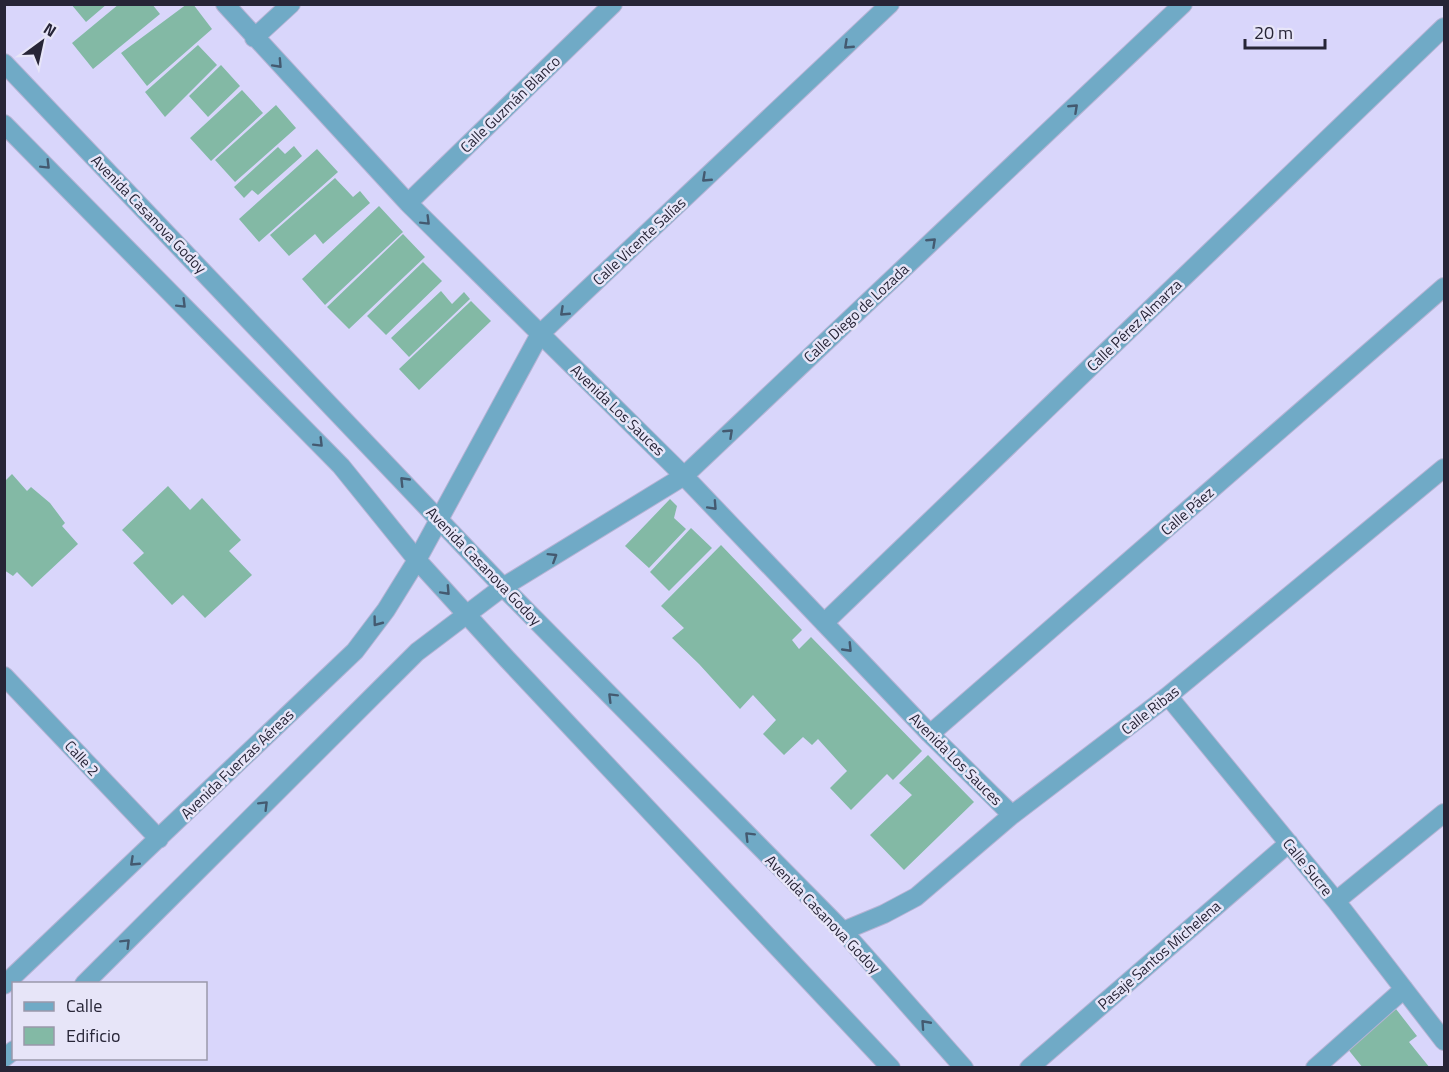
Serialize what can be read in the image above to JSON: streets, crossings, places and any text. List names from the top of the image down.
{
  "streets": {
    "street": [
      "Calle Guzmán Blanco",
      "Avenida Casanova Godoy",
      "Calle Vicente Salías",
      "Calle Diego de Lozada",
      "Calle Pérez Almarza",
      "Avenida Los Sauces",
      "Calle Páez",
      "Calle Ribas",
      "Calle 2",
      "Avenida Fuerzas Aéreas",
      "Calle Sucre",
      "Pasaje Santos Michelena"
    ]
  },
  "crossings": [
    ["Calle Guzmán Blanco", "Avenida Los Sauces"],
    ["Avenida Casanova Godoy", "Calle Vicente Salías"],
    ["Avenida Casanova Godoy", "Calle Diego de Lozada"],
    ["Avenida Casanova Godoy", "Calle Ribas"],
    ["Avenida Casanova Godoy", "Avenida Fuerzas Aéreas"],
    ["Calle Vicente Salías", "Avenida Los Sauces"],
    ["Calle Vicente Salías", "Avenida Fuerzas Aéreas"],
    ["Calle Diego de Lozada", "Avenida Los Sauces"],
    ["Calle Pérez Almarza", "Avenida Los Sauces"],
    ["Avenida Los Sauces", "Calle Páez"],
    ["Avenida Los Sauces", "Calle Ribas"],
    ["Calle Ribas", "Calle Sucre"],
    ["Calle 2", "Avenida Fuerzas Aéreas"],
    ["Calle Sucre", "Pasaje Santos Michelena"]
  ],
  "one_way": ["Calle Vicente Salías", "Calle Diego de Lozada", "Avenida Los Sauces"],
  "legend": ["Calle", "Edificio"],
  "scale_bar": "20 m",
  "north": "top right"
}
